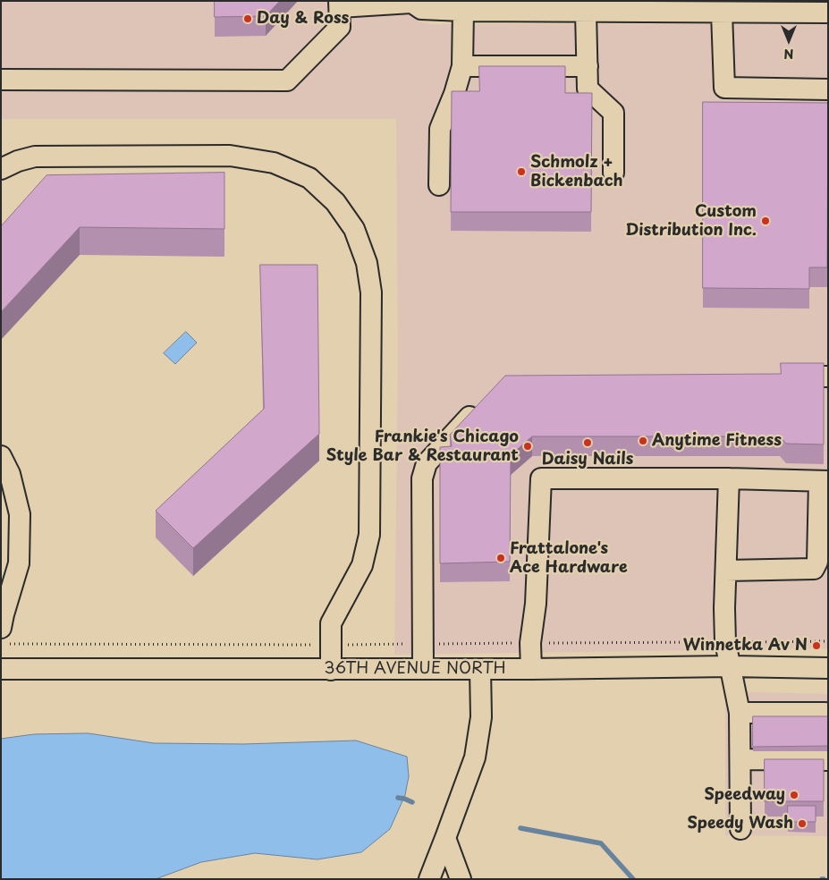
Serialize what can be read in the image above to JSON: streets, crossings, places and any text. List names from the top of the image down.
{
  "streets": {
    "street": ["36TH AVENUE NORTH"]
  },
  "places": [
    "Day & Ross",
    "Schmolz + Bickenbach",
    "Custom Distribution Inc.",
    "Anytime Fitness",
    "Daisy Nails",
    "Frankie's Chicago Style Bar & Restaurant",
    "Frattalone's Ace Hardware",
    "Winnetka Av N",
    "Speedway",
    "Speedy Wash"
  ],
  "north": "bottom"
}
